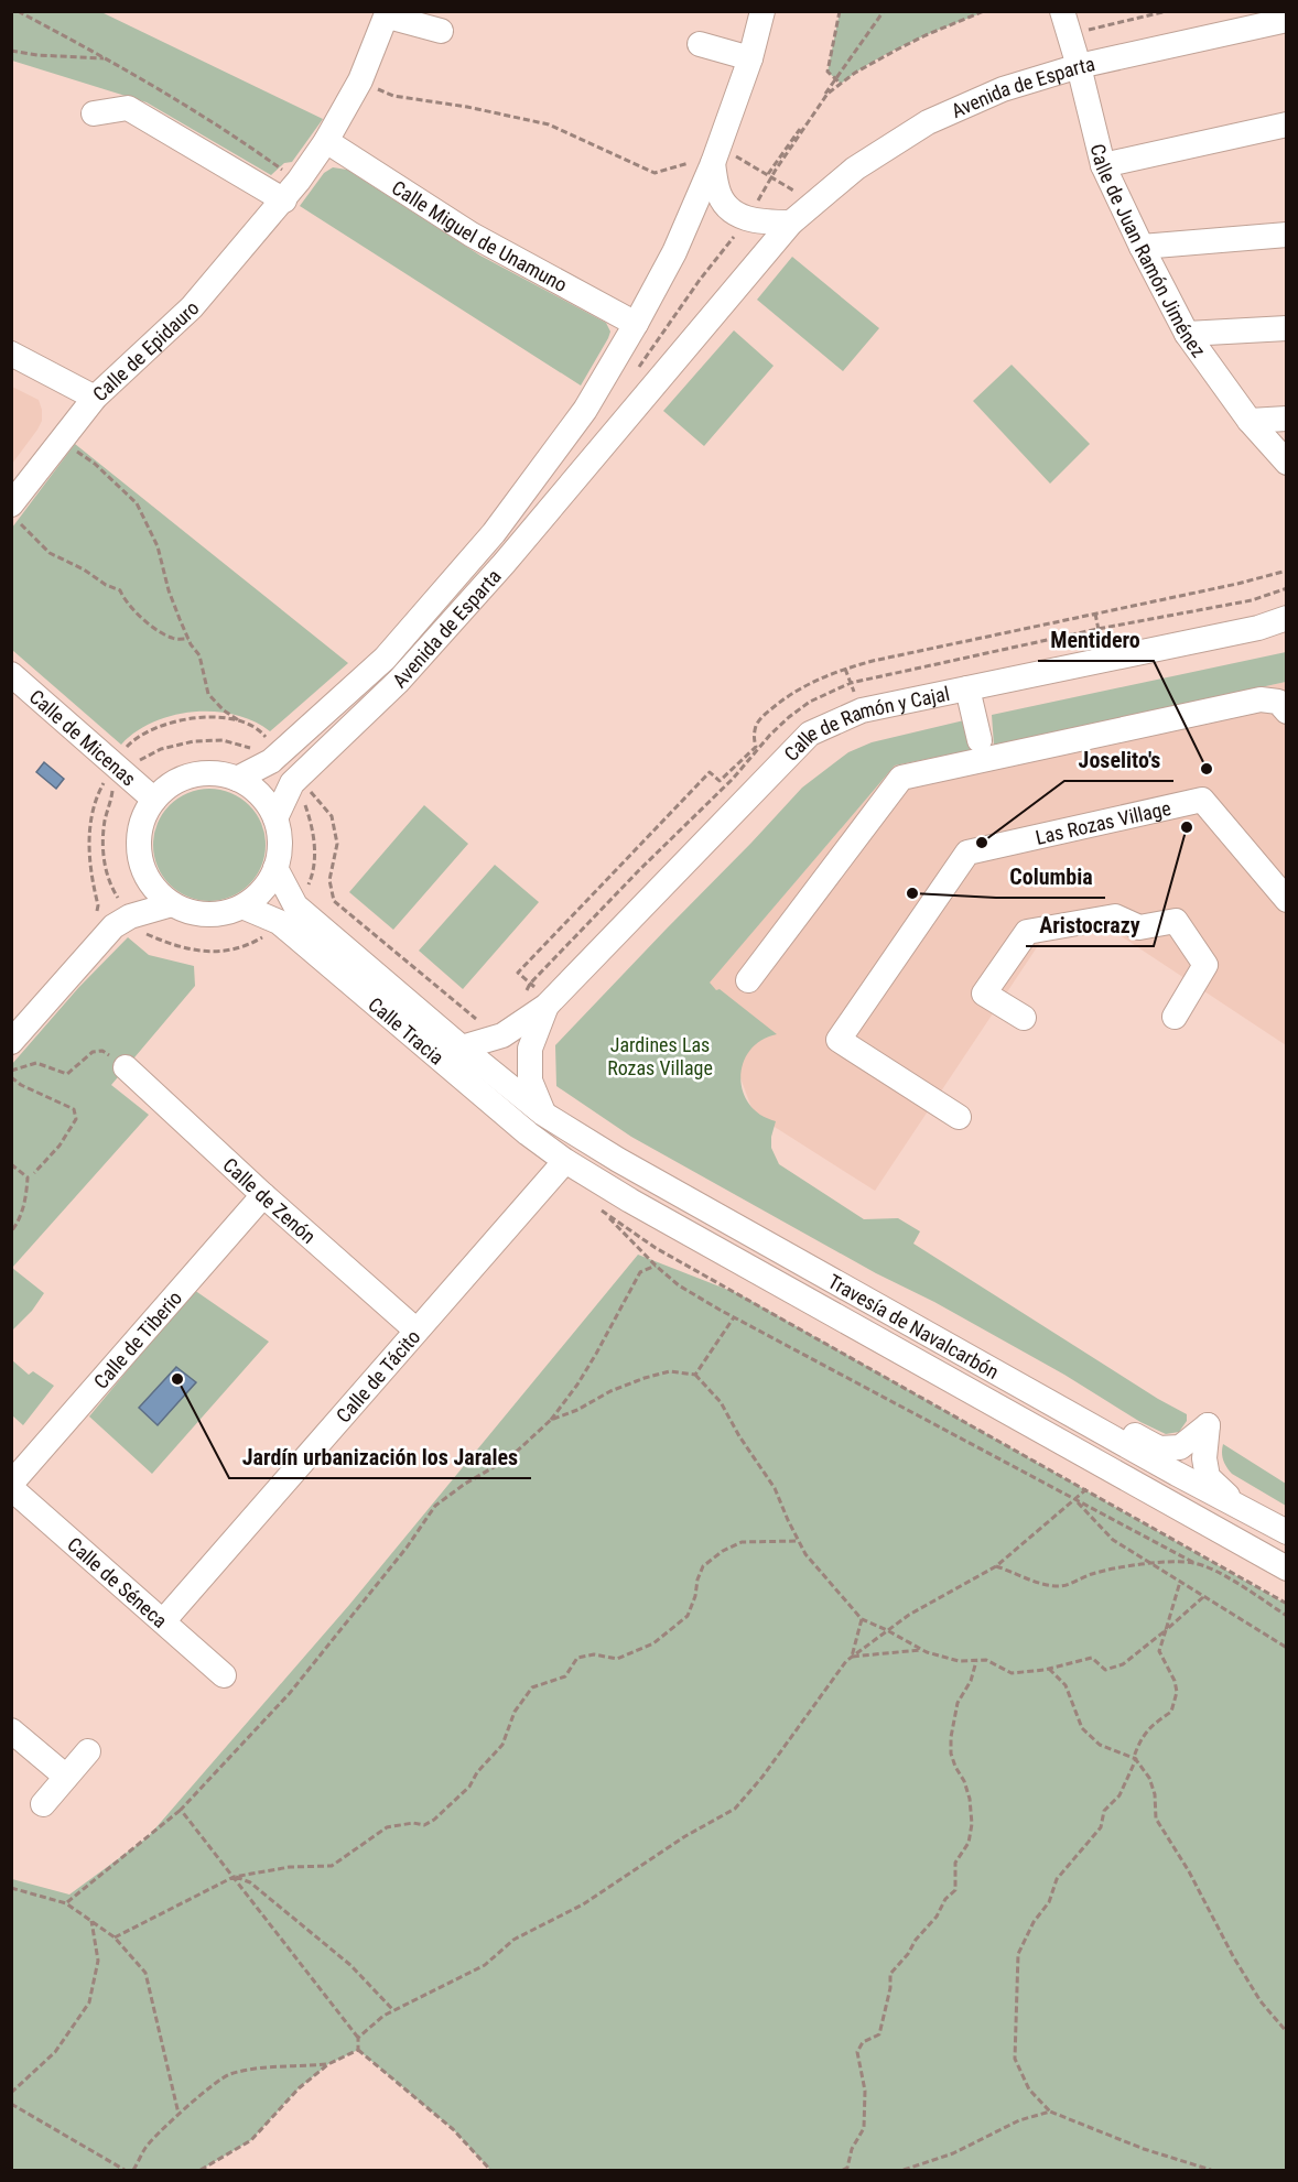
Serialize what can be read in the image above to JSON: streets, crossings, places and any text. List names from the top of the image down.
{
  "streets": {
    "street": [
      "Avenida de Esparta",
      "Calle Miguel de Unamuno",
      "Calle de Juan Ramón Jiménez",
      "Calle de Epidauro",
      "Calle de Ramón y Cajal",
      "Calle de Micenas",
      "Las Rozas Village",
      "Calle Tracia",
      "Calle de Zenón",
      "Travesía de Navalcarbón",
      "Calle de Tiberio",
      "Calle de Tácito",
      "Calle de Séneca"
    ]
  },
  "crossings": [
    ["Avenida de Esparta", "Calle Miguel de Unamuno"],
    ["Avenida de Esparta", "Calle de Juan Ramón Jiménez"],
    ["Avenida de Esparta", "Calle de Micenas"],
    ["Avenida de Esparta", "Calle Tracia"],
    ["Calle Miguel de Unamuno", "Calle de Epidauro"],
    ["Calle de Ramón y Cajal", "Calle Tracia"],
    ["Calle de Ramón y Cajal", "Travesía de Navalcarbón"],
    ["Calle de Micenas", "Calle Tracia"],
    ["Calle Tracia", "Travesía de Navalcarbón"],
    ["Calle Tracia", "Calle de Tácito"],
    ["Calle de Zenón", "Calle de Tiberio"],
    ["Calle de Zenón", "Calle de Tácito"],
    ["Travesía de Navalcarbón", "Calle de Tácito"],
    ["Calle de Tiberio", "Calle de Séneca"],
    ["Calle de Tácito", "Calle de Séneca"]
  ],
  "parks": ["Jardines Las Rozas Village"],
  "places": [
    "Mentidero",
    "Aristocrazy",
    "Joselito's",
    "Columbia",
    "Jardín urbanización los Jarales"
  ]
}
